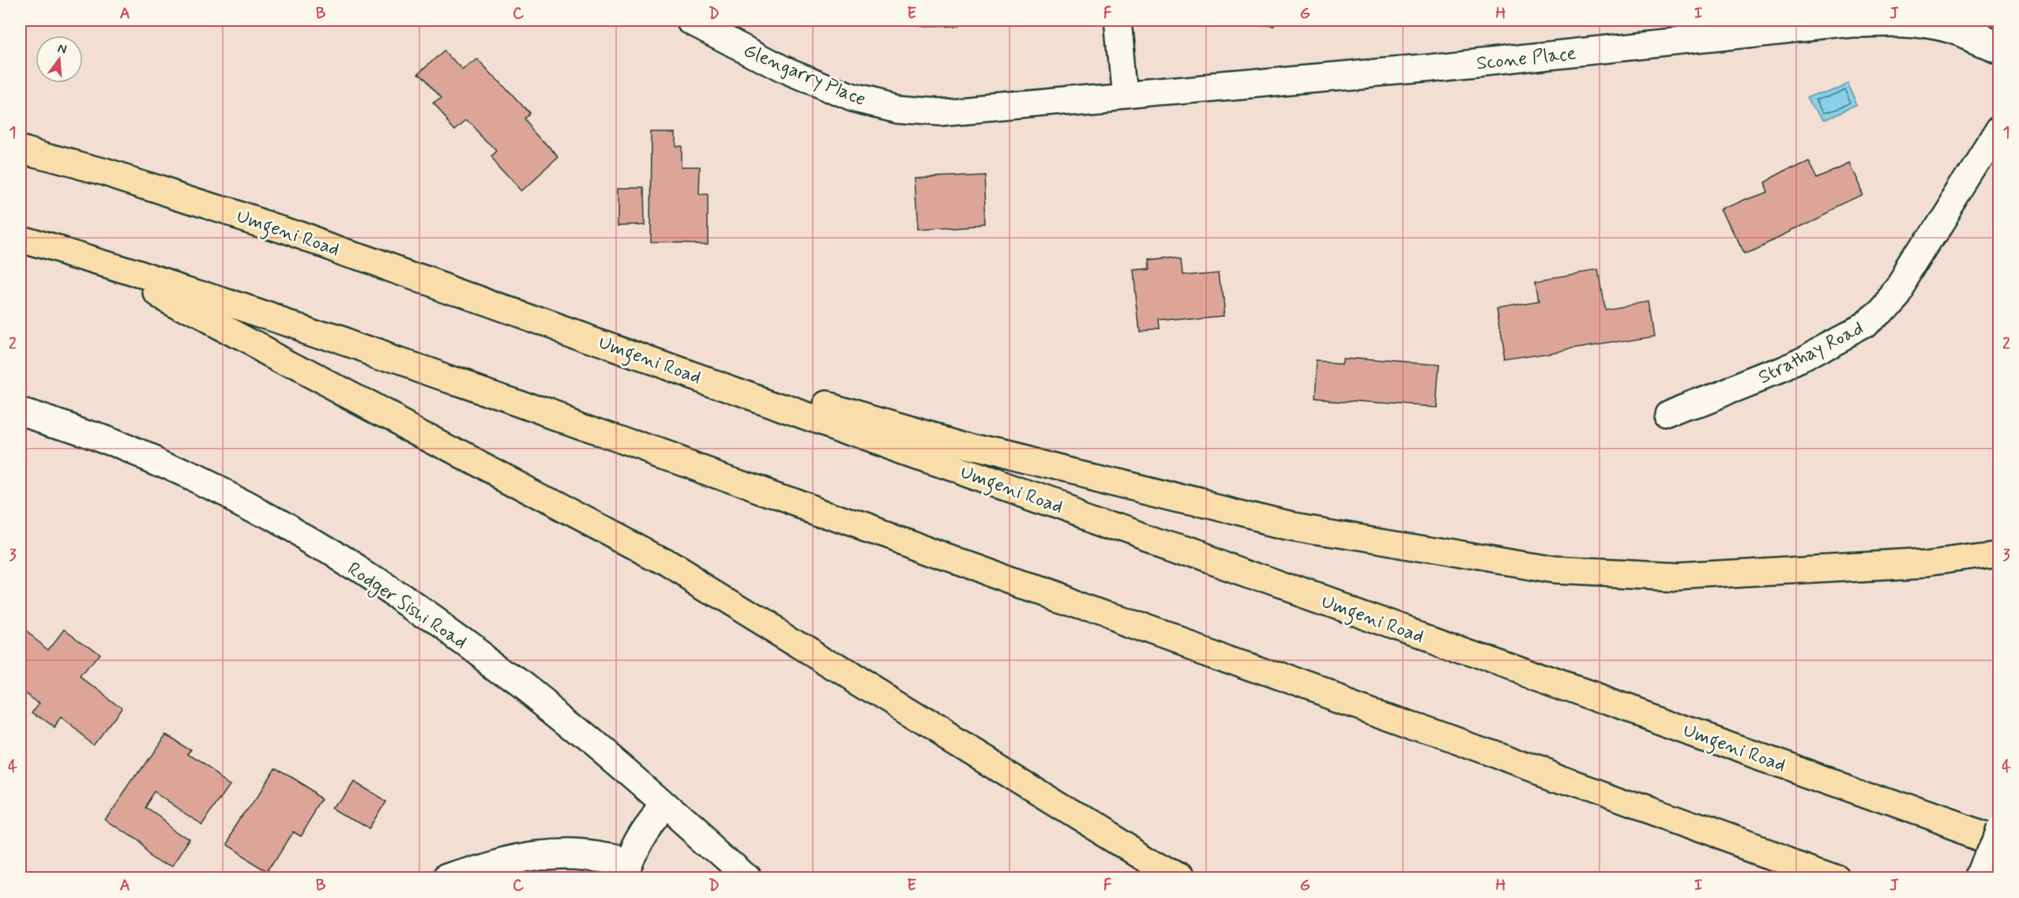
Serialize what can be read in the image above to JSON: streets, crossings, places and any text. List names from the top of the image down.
{
  "streets": {
    "highway": ["Umgeni Road"],
    "street": [
      "Scone Place",
      "Glengarry Place",
      "Strathay Road",
      "Rodger Sishi Road"
    ]
  },
  "crossings": [
    ["Scone Place", "Glengarry Place"]
  ],
  "north": "top",
  "grid": {
    "columns": [
      "A",
      "B",
      "C",
      "D",
      "E",
      "F",
      "G",
      "H",
      "I",
      "J"
    ],
    "rows": [
      "1",
      "2",
      "3",
      "4"
    ]
  }
}
